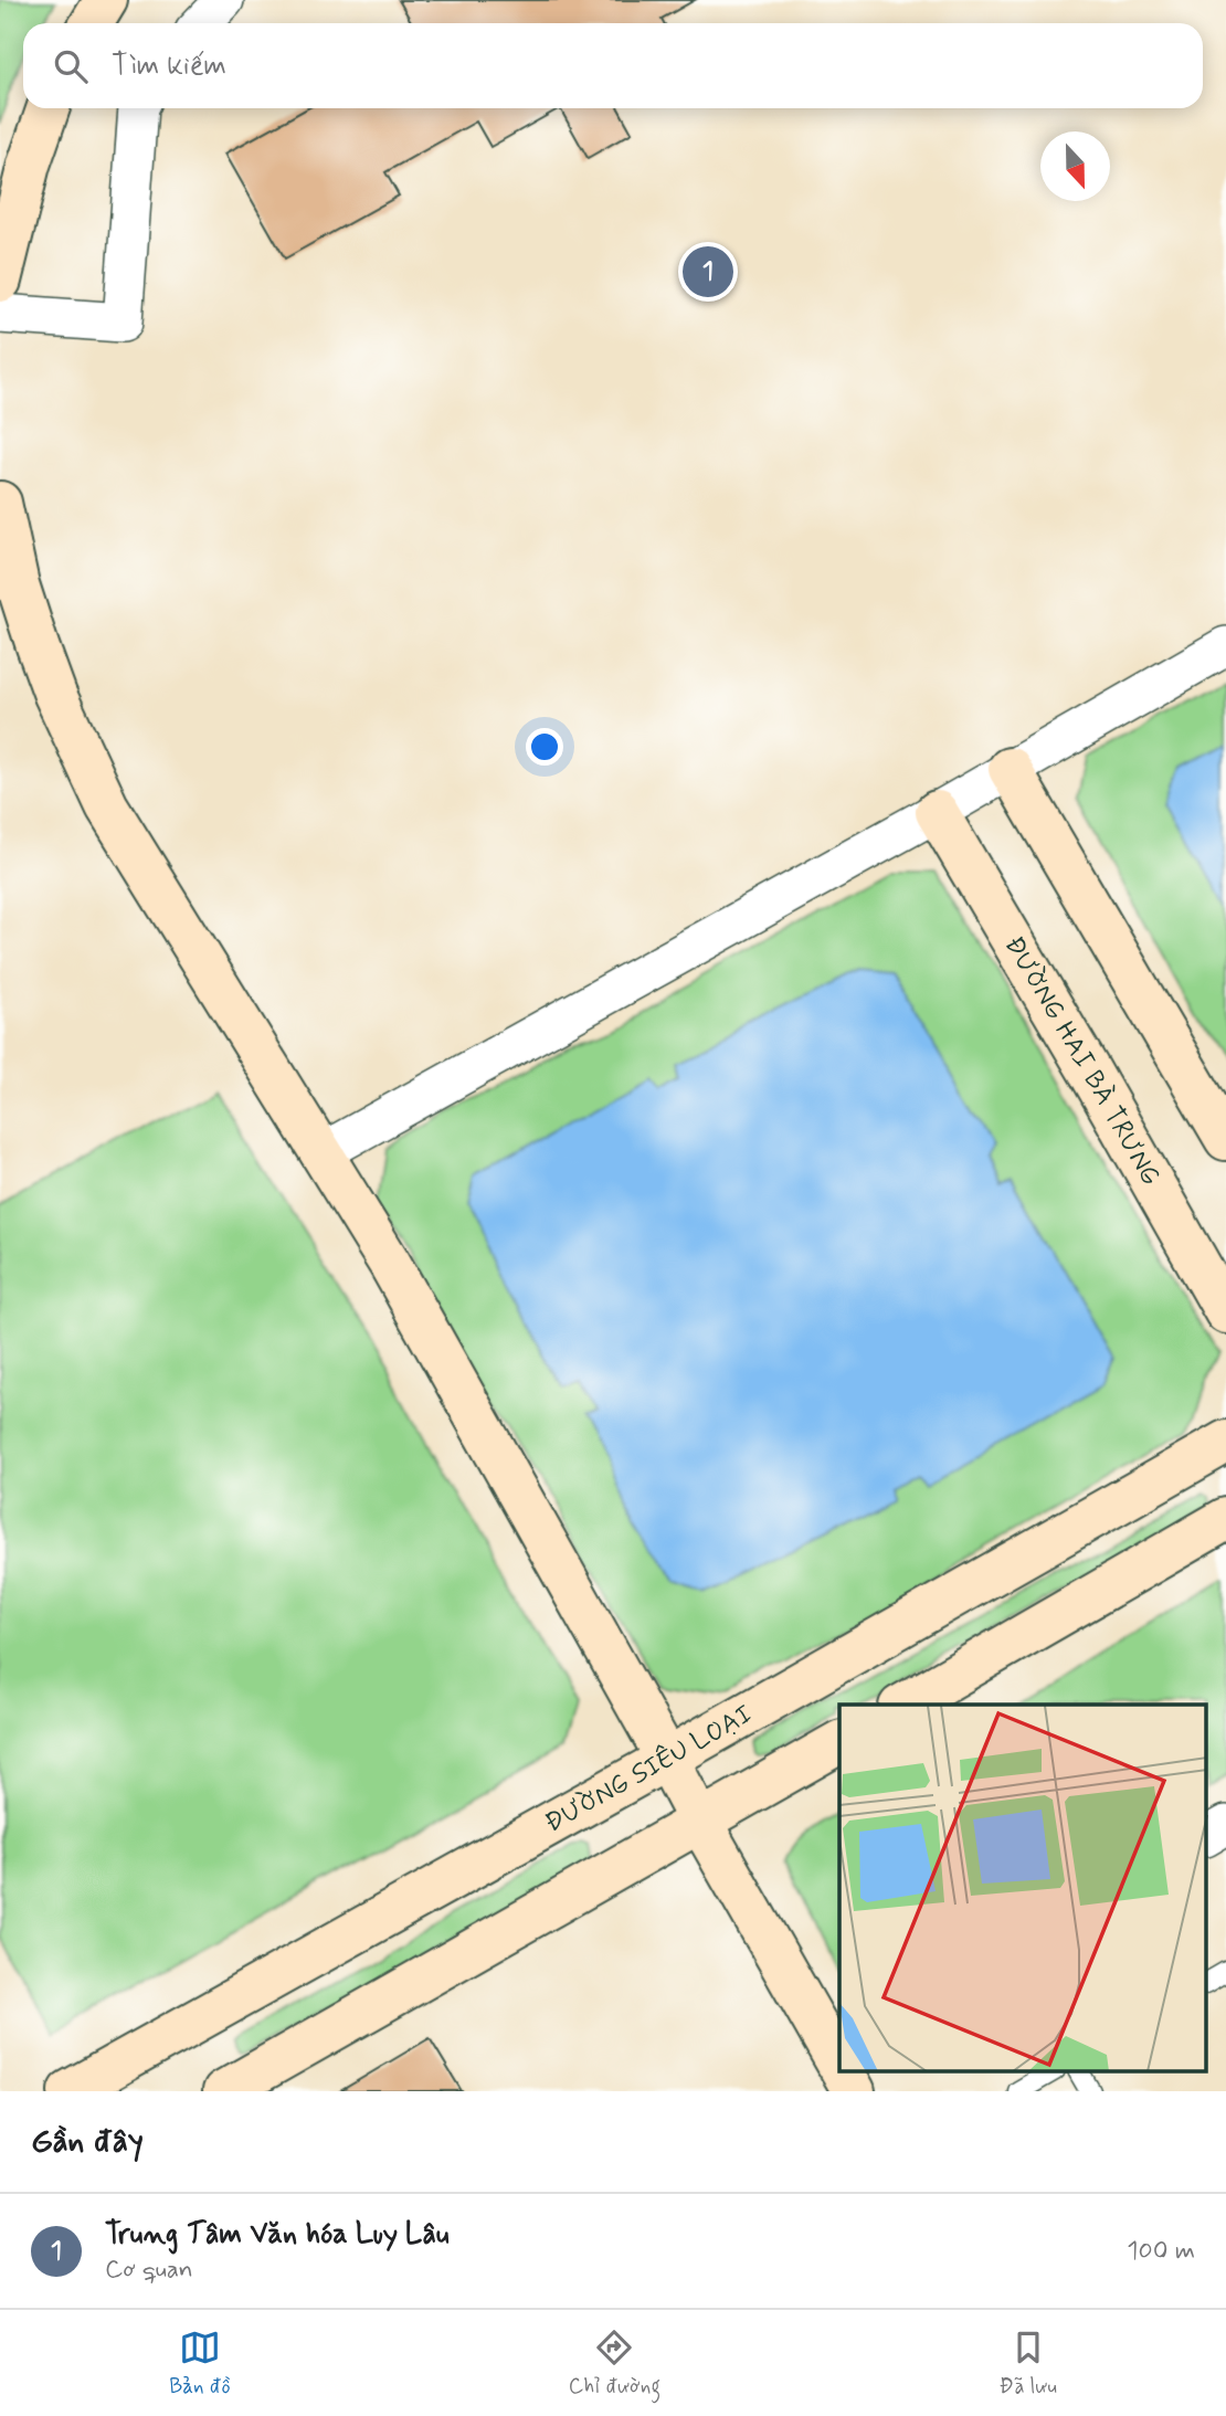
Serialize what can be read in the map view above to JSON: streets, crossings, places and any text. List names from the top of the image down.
{
  "streets": {
    "main road": ["ĐƯỜNG HAI BÀ TRƯNG", "ĐƯỜNG SIÊU LOẠI"]
  },
  "north": "bottom",
  "page": {
    "search": "Tìm kiếm",
    "pins": "1",
    "heading": "Gần đây",
    "list": [
      {
        "mark": "1",
        "name": "Trung Tâm Văn hóa Luy Lâu",
        "note": "Cơ quan",
        "value": "100 m"
      }
    ],
    "nav": ["Bản đồ", "Chỉ đường", "Đã lưu"]
  }
}
